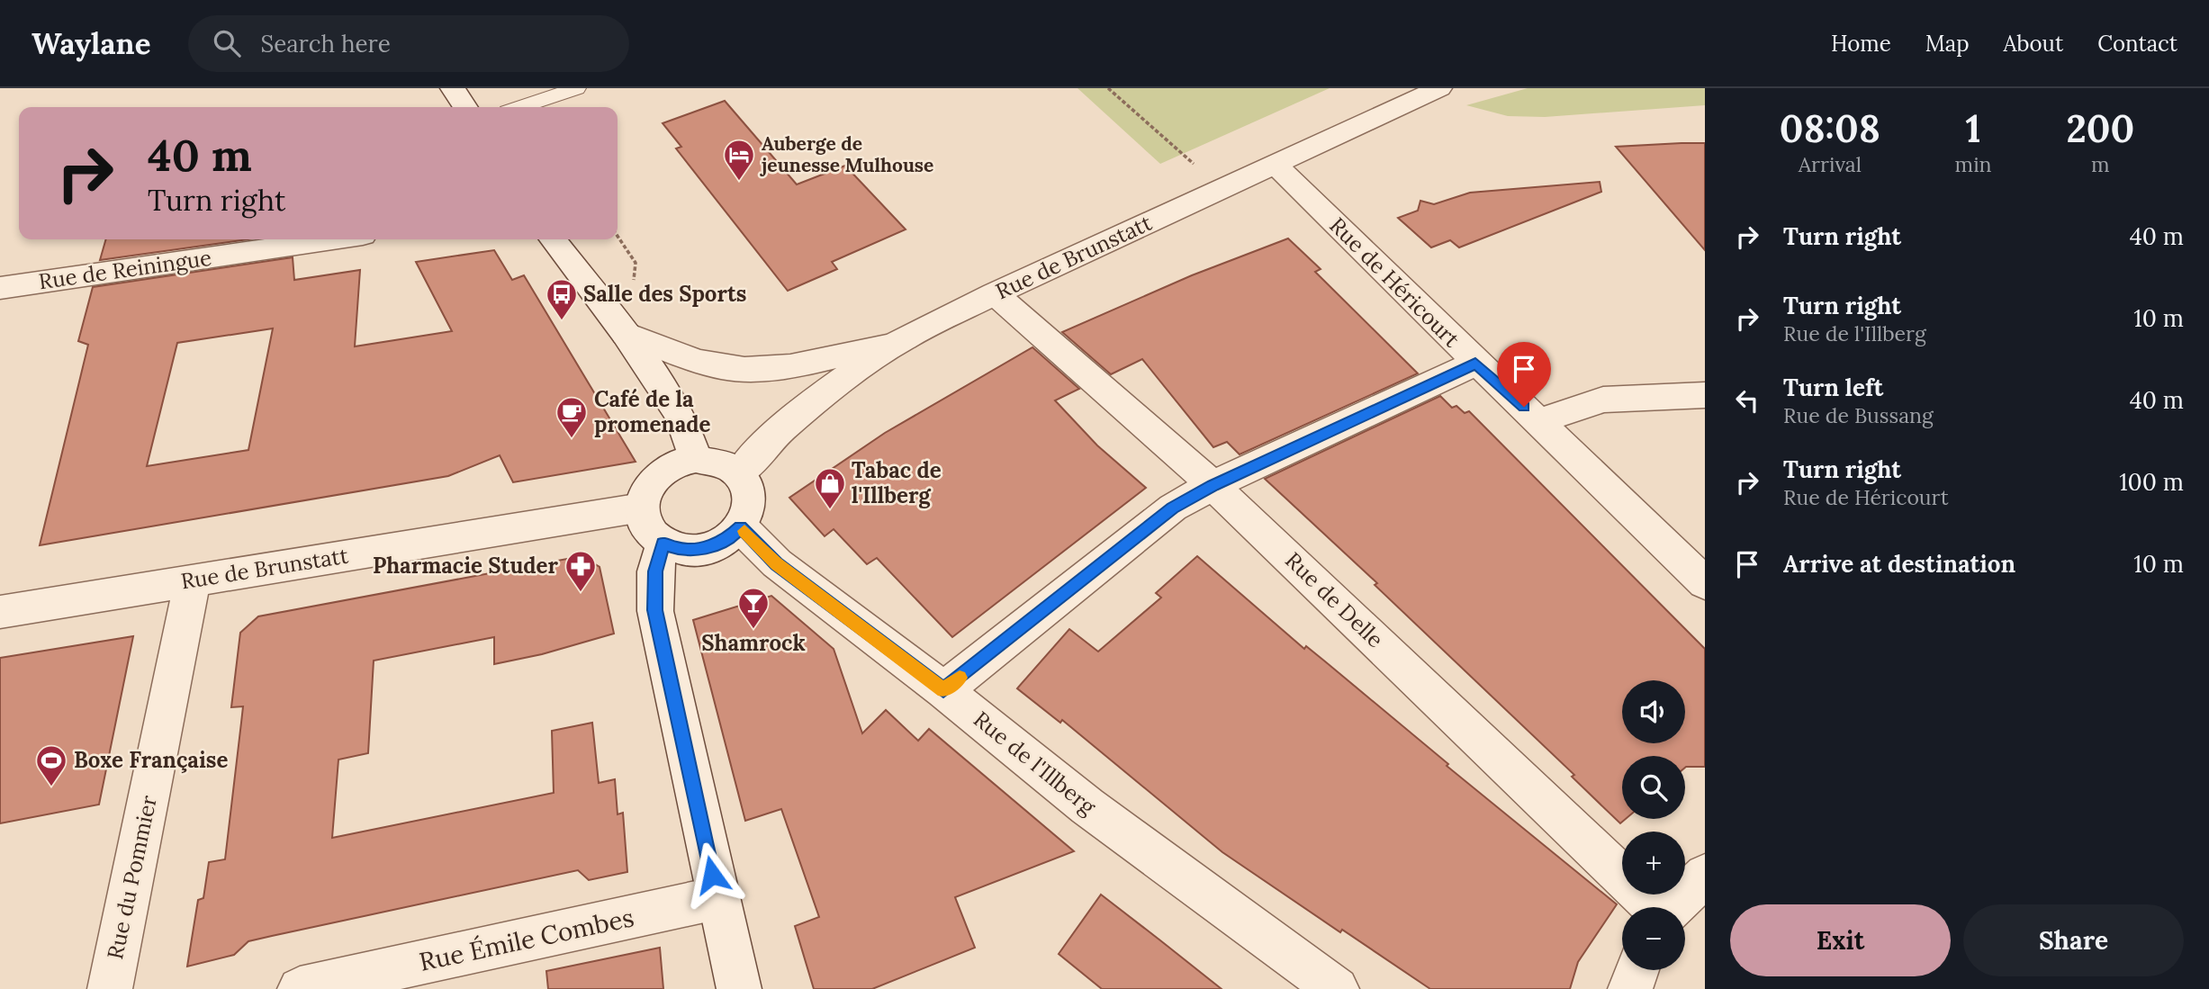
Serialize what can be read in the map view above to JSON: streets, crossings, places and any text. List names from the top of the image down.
{
  "streets": {
    "street": [
      "Rue de Brunstatt",
      "Rue de Reiningue",
      "Rue de Héricourt",
      "Rue de Delle",
      "Rue de l'Illberg",
      "Rue du Pommier",
      "Rue Émile Combes"
    ]
  },
  "crossings": [
    ["Rue de Brunstatt", "Rue de Héricourt"],
    ["Rue de Brunstatt", "Rue de Delle"],
    ["Rue de Brunstatt", "Rue de l'Illberg"],
    ["Rue de Brunstatt", "Rue du Pommier"]
  ],
  "places": {
    "hotel": ["Auberge de jeunesse Mulhouse"],
    "bus stop": ["Salle des Sports"],
    "cafe": ["Café de la promenade"],
    "shop": ["Tabac de l'Illberg"],
    "pharmacy": ["Pharmacie Studer"],
    "bar": ["Shamrock"],
    "sports": ["Boxe Française"]
  },
  "page": {
    "header": "Waylane",
    "search": "Search here",
    "nav": [
      "Home",
      "Map",
      "About",
      "Contact"
    ],
    "eta": [
      "08:08",
      "Arrival",
      "1",
      "min",
      "200",
      "m"
    ],
    "turn": ["40 m", "Turn right"],
    "list": [
      {
        "name": "Turn right",
        "value": "40 m"
      },
      {
        "name": "Turn right",
        "note": "Rue de l'Illberg",
        "value": "10 m"
      },
      {
        "name": "Turn left",
        "note": "Rue de Bussang",
        "value": "40 m"
      },
      {
        "name": "Turn right",
        "note": "Rue de Héricourt",
        "value": "100 m"
      },
      {
        "name": "Arrive at destination",
        "value": "10 m"
      }
    ],
    "map_buttons": ["+", "−"],
    "buttons": ["Exit", "Share"]
  }
}
